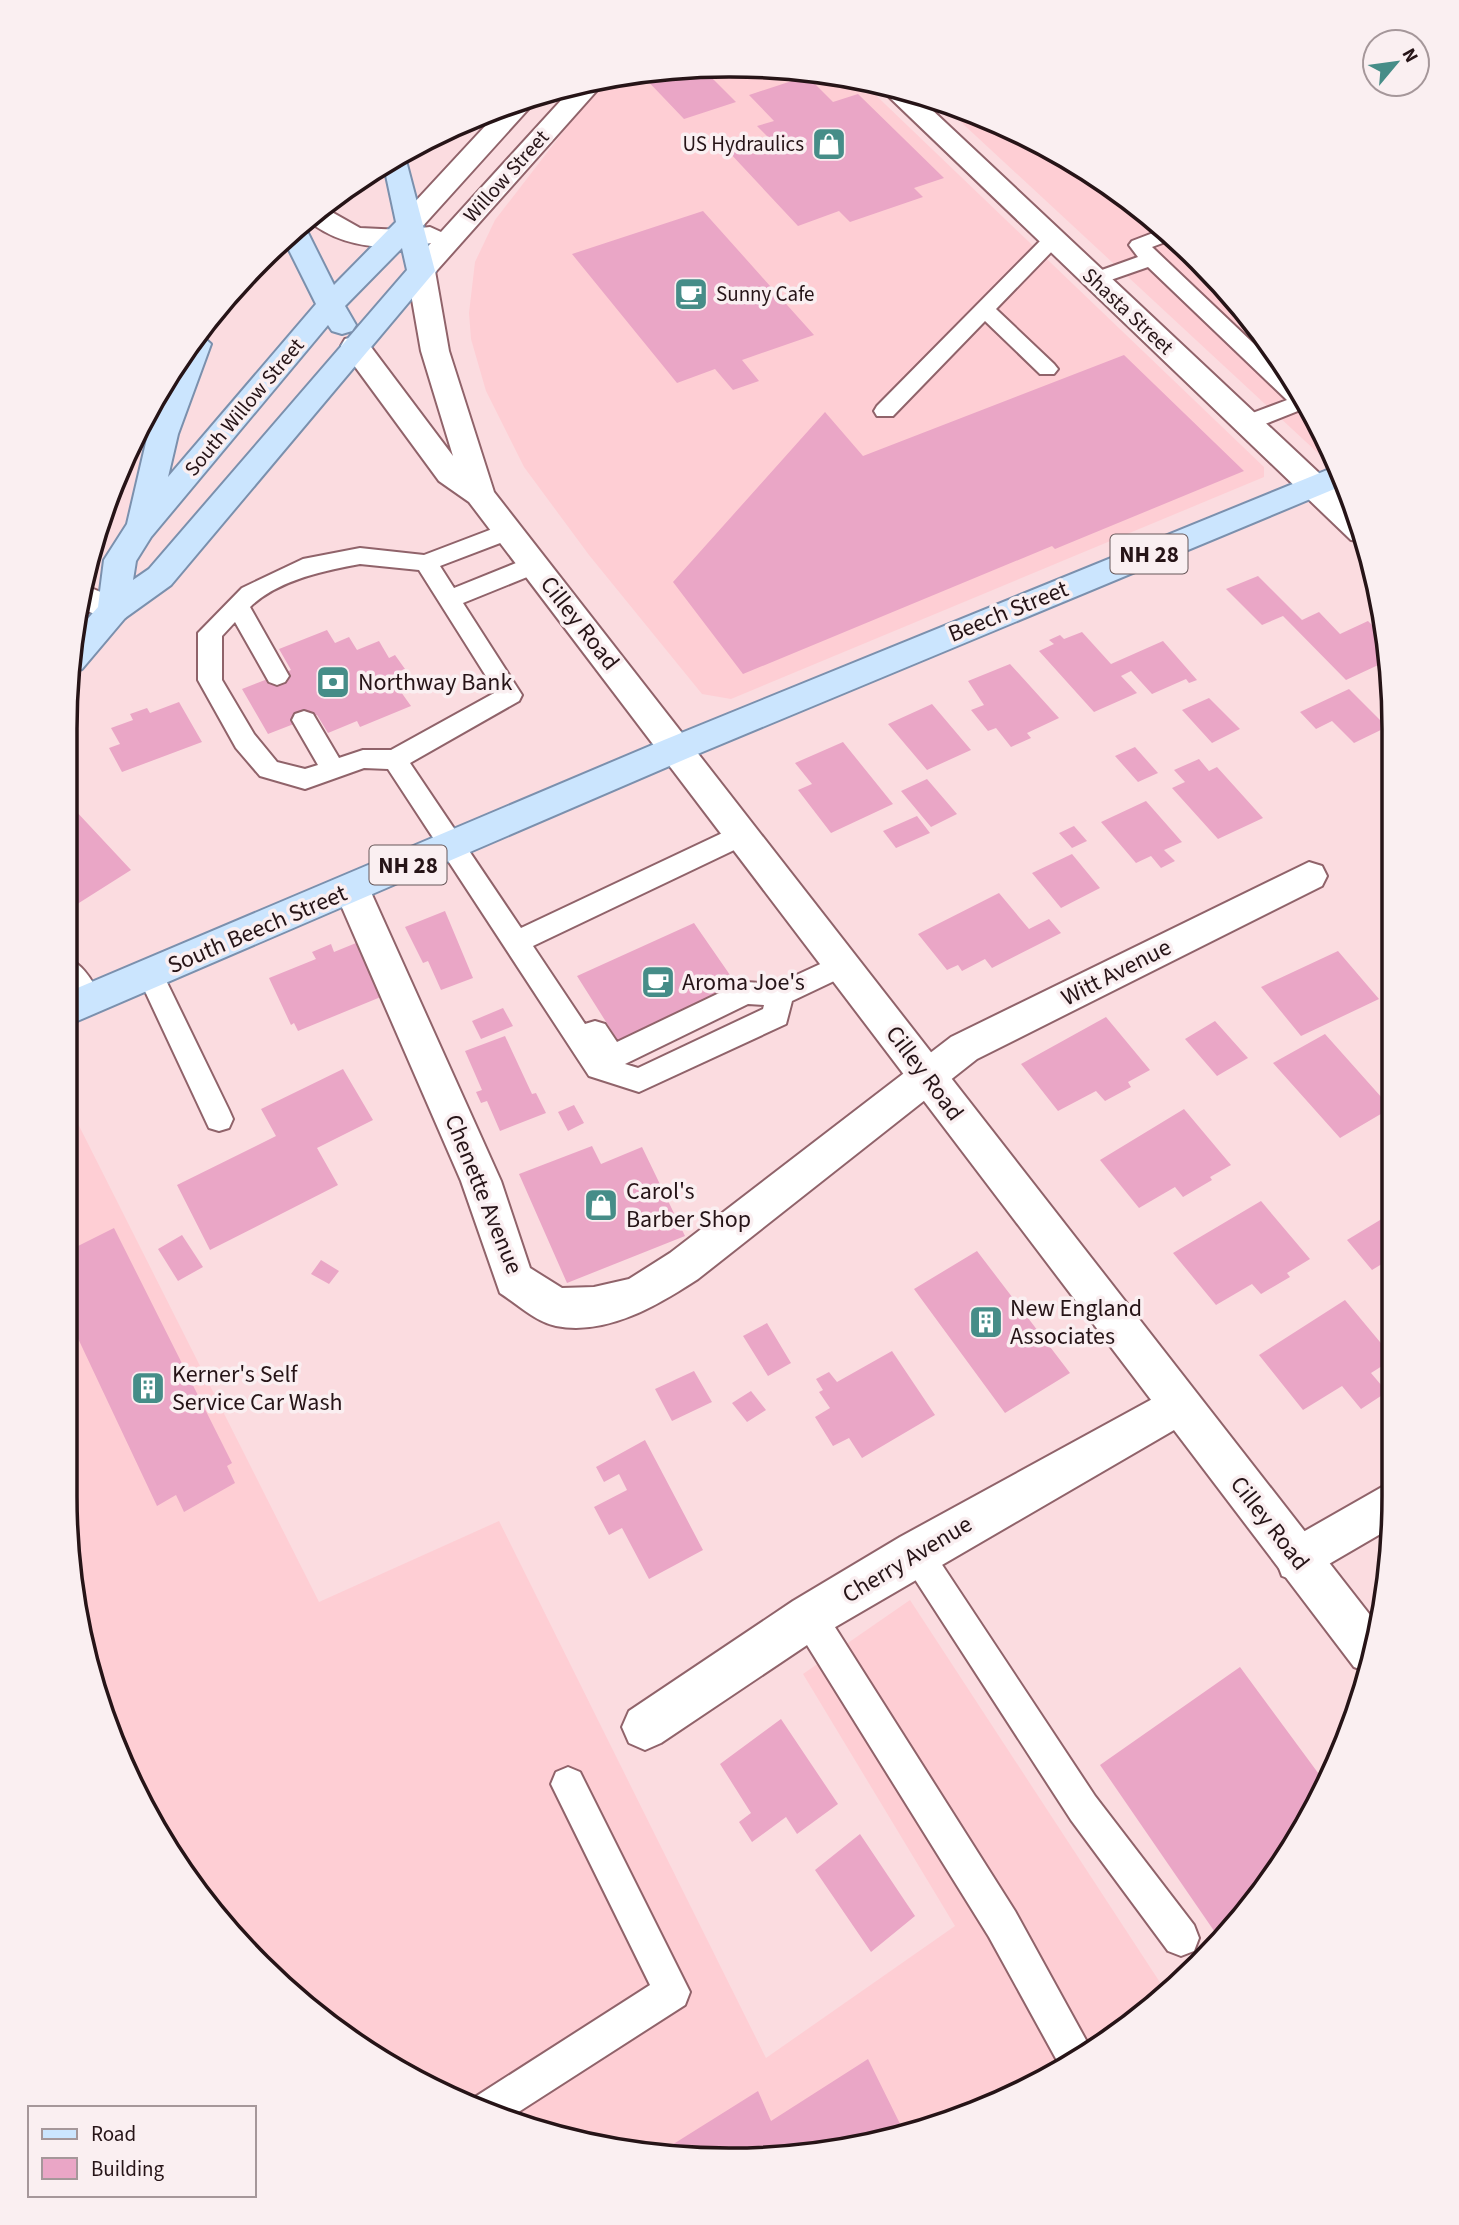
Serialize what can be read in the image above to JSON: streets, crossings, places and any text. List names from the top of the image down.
{
  "streets": {
    "main road": [
      "South Willow Street",
      "NH 28",
      "Beech Street",
      "South Beech Street"
    ],
    "street": [
      "Willow Street",
      "Shasta Street",
      "Cilley Road",
      "Witt Avenue",
      "Chenette Avenue",
      "Cherry Avenue"
    ]
  },
  "crossings": [
    ["Willow Street", "South Willow Street"],
    ["Willow Street", "Cilley Road"],
    ["Shasta Street", "Beech Street"],
    ["South Willow Street", "Cilley Road"],
    ["Beech Street", "Cilley Road"],
    ["Beech Street", "South Beech Street"],
    ["Cilley Road", "South Beech Street"],
    ["Cilley Road", "Witt Avenue"],
    ["Cilley Road", "Chenette Avenue"],
    ["Cilley Road", "Cherry Avenue"],
    ["South Beech Street", "Chenette Avenue"],
    ["Witt Avenue", "Chenette Avenue"]
  ],
  "places": {
    "shop": ["US Hydraulics", "Carol's Barber Shop"],
    "cafe": ["Sunny Cafe", "Aroma Joe's"],
    "bank": ["Northway Bank"],
    "building": ["New England Associates", "Kerner's Self Service Car Wash"]
  },
  "legend": ["Road", "Building"],
  "north": "top right"
}
